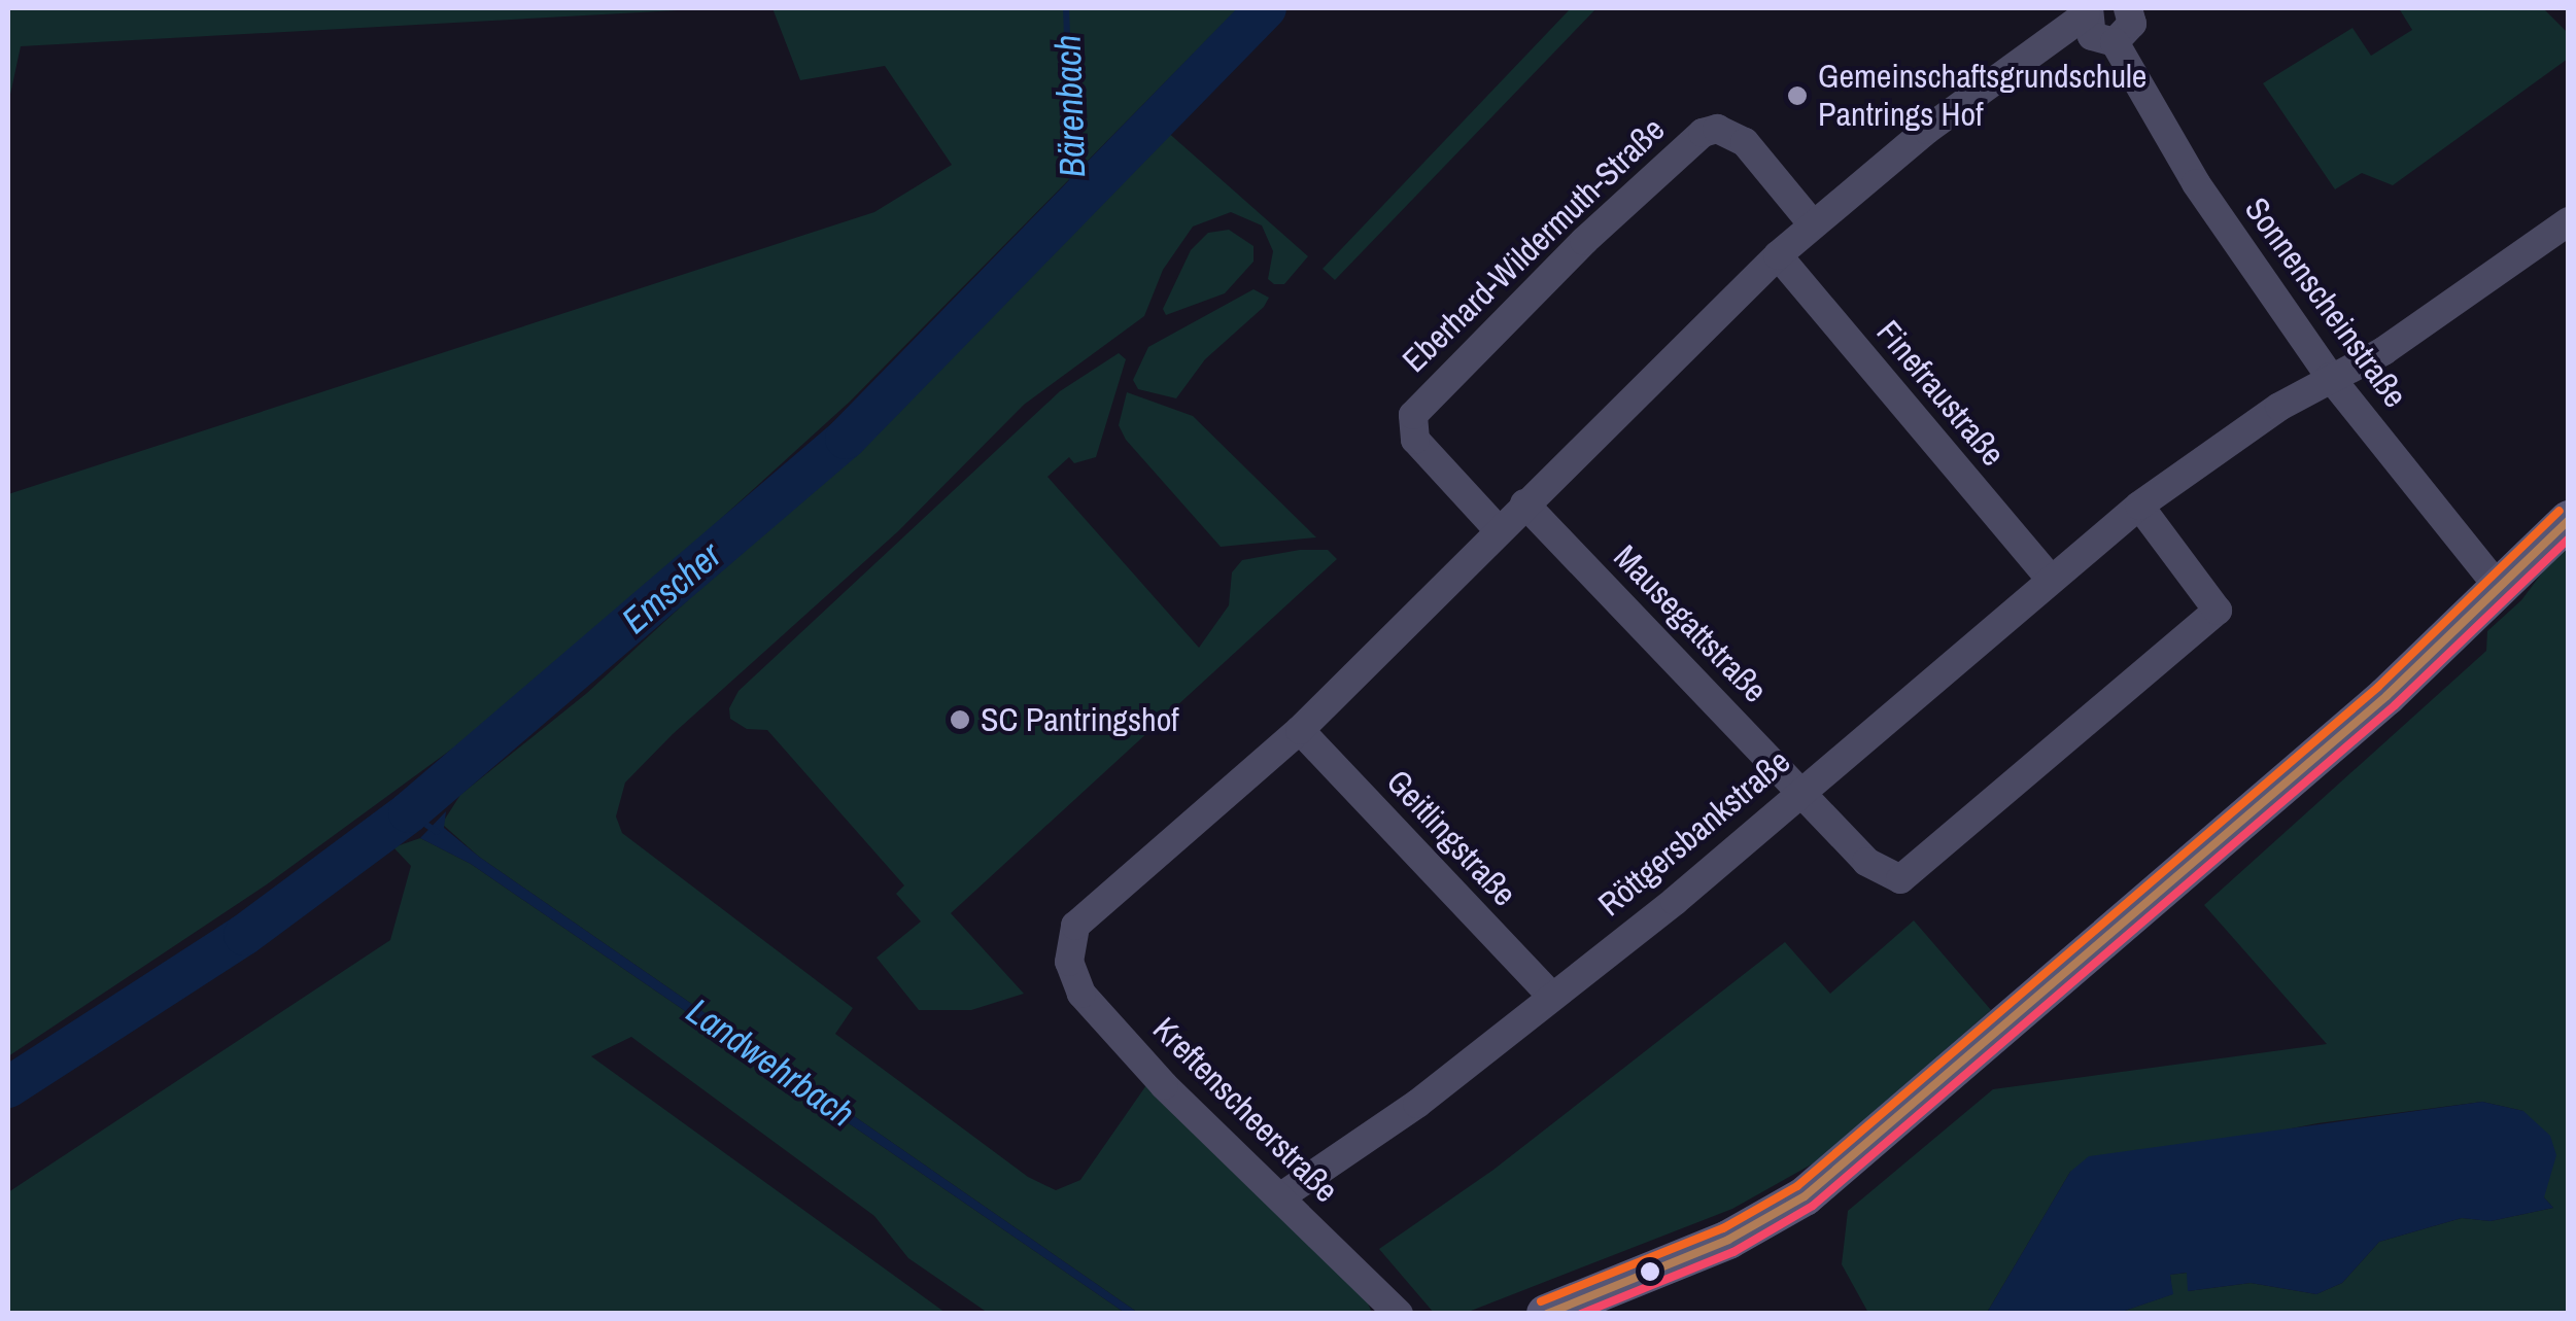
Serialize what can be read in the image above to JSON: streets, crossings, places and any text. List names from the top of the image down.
{
  "streets": {
    "street": [
      "Eberhard-Wildermuth-Straße",
      "Sonnenscheinstraße",
      "Finefraustraße",
      "Mausegattstraße",
      "Röttgersbankstraße",
      "Geitlingstraße",
      "Kreftenscheerstraße"
    ]
  },
  "crossings": [
    ["Sonnenscheinstraße", "Röttgersbankstraße"],
    ["Finefraustraße", "Röttgersbankstraße"],
    ["Mausegattstraße", "Röttgersbankstraße"],
    ["Röttgersbankstraße", "Geitlingstraße"],
    ["Röttgersbankstraße", "Kreftenscheerstraße"],
    ["Geitlingstraße", "Kreftenscheerstraße"]
  ],
  "water": ["Bärenbach", "Emscher", "Landwehrbach"],
  "places": ["Gemeinschaftsgrundschule Pantrings Hof", "SC Pantringshof"]
}
